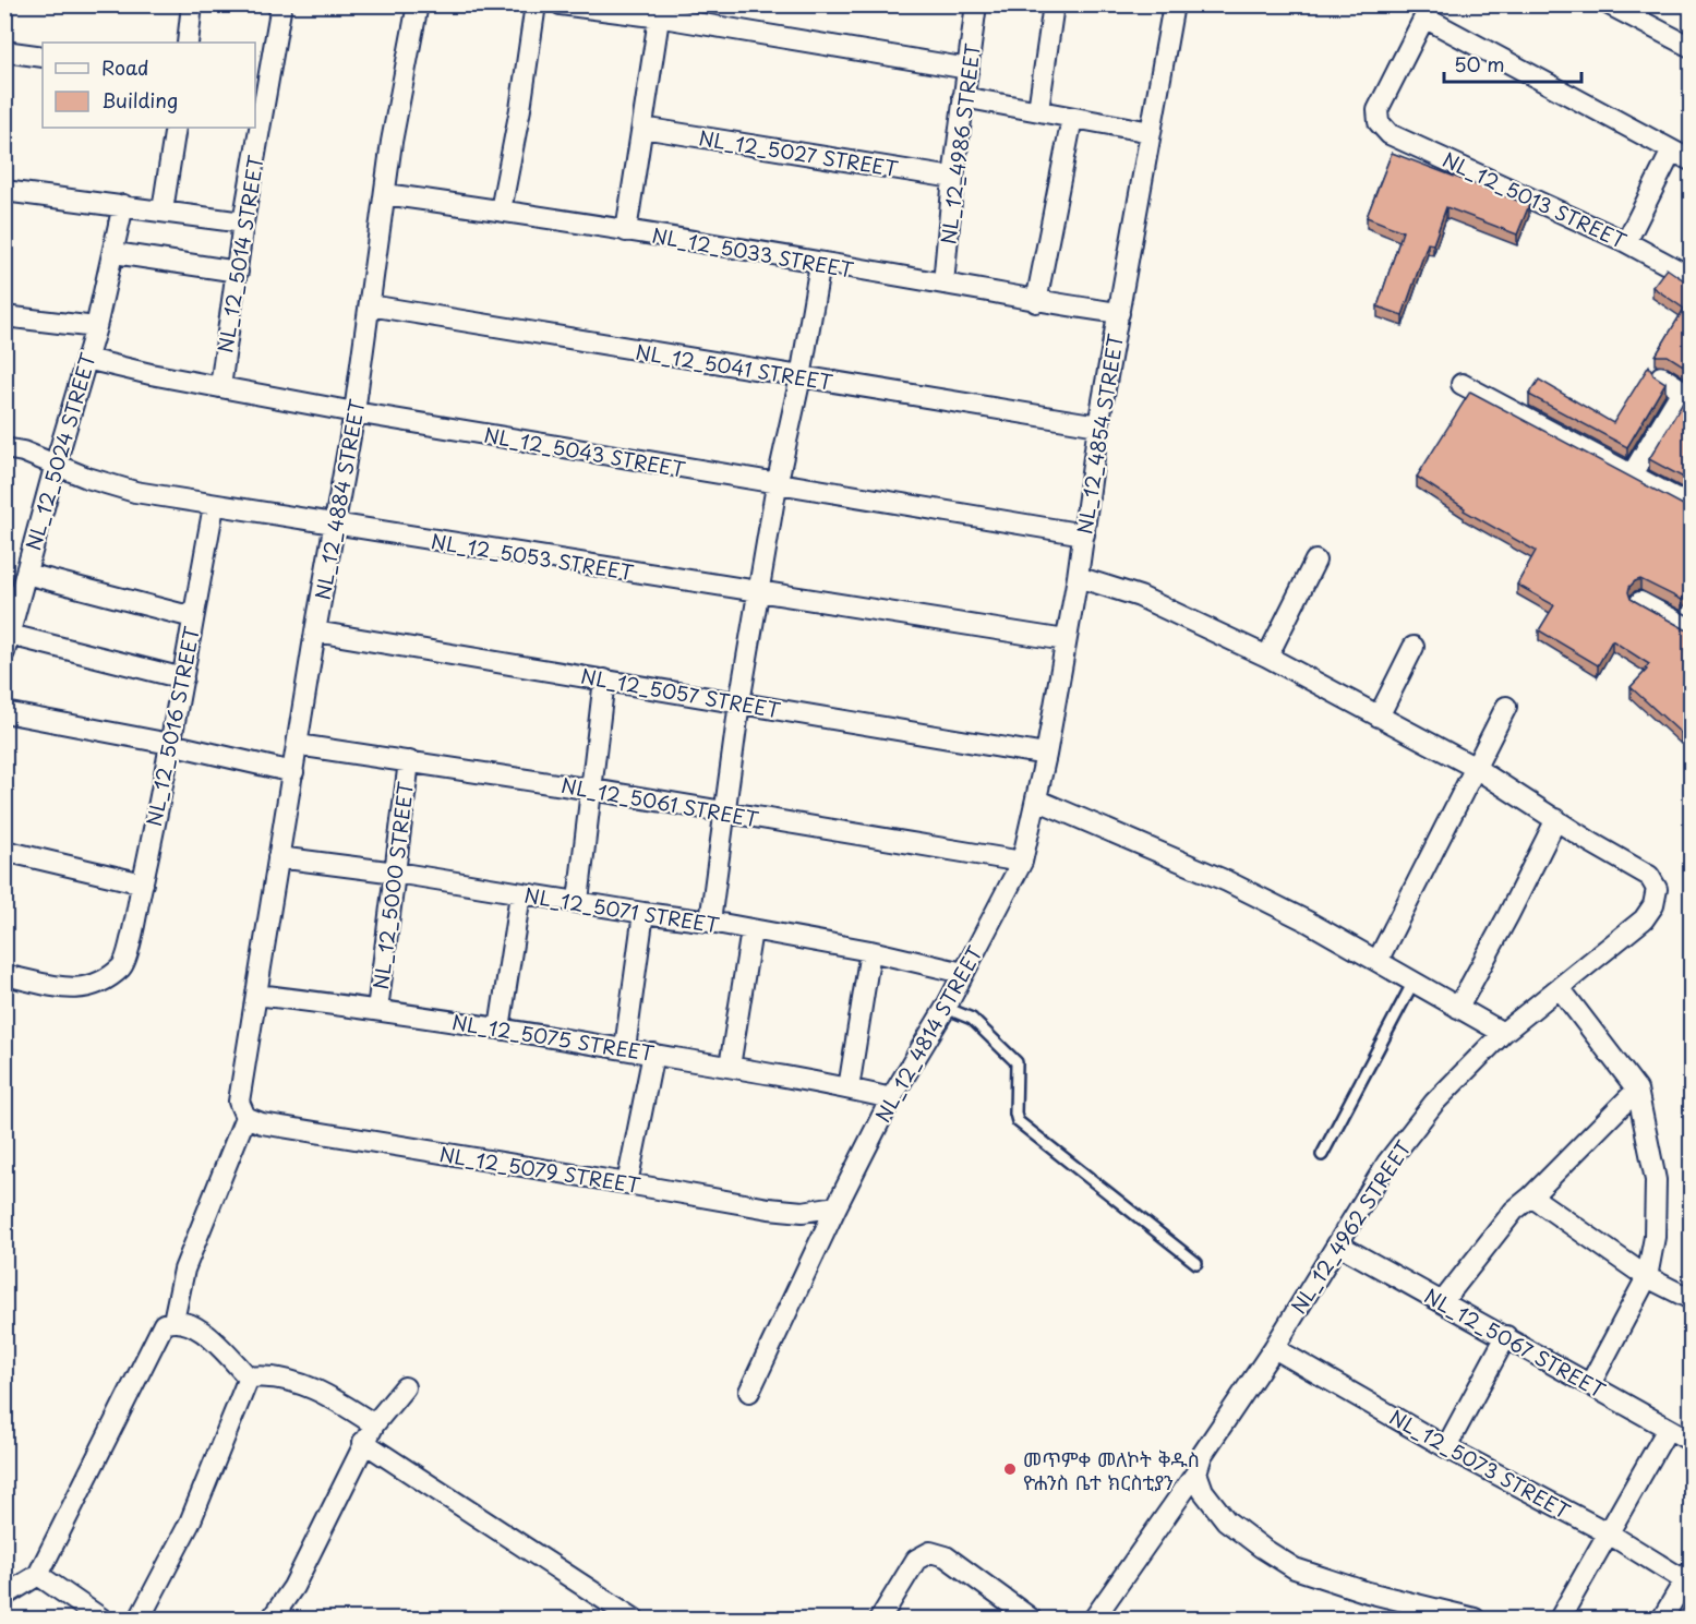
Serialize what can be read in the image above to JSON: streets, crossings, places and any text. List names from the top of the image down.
{
  "streets": {
    "street": [
      "NL_12_4986 STREET",
      "NL_12_5027 STREET",
      "NL_12_5013 STREET",
      "NL_12_5033 STREET",
      "NL_12_5014 STREET",
      "NL_12_5041 STREET",
      "NL_12_4854 STREET",
      "NL_12_5024 STREET",
      "NL_12_5043 STREET",
      "NL_12_4884 STREET",
      "NL_12_5053 STREET",
      "NL_12_5057 STREET",
      "NL_12_5016 STREET",
      "NL_12_5061 STREET",
      "NL_12_5000 STREET",
      "NL_12_5071 STREET",
      "NL_12_4814 STREET",
      "NL_12_5075 STREET",
      "NL_12_5079 STREET",
      "NL_12_4962 STREET",
      "NL_12_5067 STREET",
      "NL_12_5073 STREET"
    ]
  },
  "crossings": [
    ["NL_12_4986 STREET", "NL_12_5027 STREET"],
    ["NL_12_4986 STREET", "NL_12_5033 STREET"],
    ["NL_12_5033 STREET", "NL_12_4854 STREET"],
    ["NL_12_5033 STREET", "NL_12_4884 STREET"],
    ["NL_12_5014 STREET", "NL_12_5043 STREET"],
    ["NL_12_5041 STREET", "NL_12_4854 STREET"],
    ["NL_12_5041 STREET", "NL_12_4884 STREET"],
    ["NL_12_4854 STREET", "NL_12_5043 STREET"],
    ["NL_12_4854 STREET", "NL_12_5053 STREET"],
    ["NL_12_4854 STREET", "NL_12_5057 STREET"],
    ["NL_12_4854 STREET", "NL_12_5061 STREET"],
    ["NL_12_4854 STREET", "NL_12_4814 STREET"],
    ["NL_12_5024 STREET", "NL_12_5043 STREET"],
    ["NL_12_5024 STREET", "NL_12_5053 STREET"],
    ["NL_12_5043 STREET", "NL_12_4884 STREET"],
    ["NL_12_4884 STREET", "NL_12_5053 STREET"],
    ["NL_12_4884 STREET", "NL_12_5057 STREET"],
    ["NL_12_4884 STREET", "NL_12_5061 STREET"],
    ["NL_12_4884 STREET", "NL_12_5071 STREET"],
    ["NL_12_4884 STREET", "NL_12_5075 STREET"],
    ["NL_12_4884 STREET", "NL_12_5079 STREET"],
    ["NL_12_5053 STREET", "NL_12_5016 STREET"],
    ["NL_12_5061 STREET", "NL_12_5000 STREET"],
    ["NL_12_5061 STREET", "NL_12_4814 STREET"],
    ["NL_12_5000 STREET", "NL_12_5071 STREET"],
    ["NL_12_5000 STREET", "NL_12_5075 STREET"],
    ["NL_12_5071 STREET", "NL_12_4814 STREET"],
    ["NL_12_4814 STREET", "NL_12_5075 STREET"],
    ["NL_12_4814 STREET", "NL_12_5079 STREET"],
    ["NL_12_4962 STREET", "NL_12_5067 STREET"],
    ["NL_12_4962 STREET", "NL_12_5073 STREET"]
  ],
  "places": ["መጥምቀ መለኮት ቅዱስ ዮሐንስ ቤተ ክርስቲያን"],
  "legend": ["Road", "Building"],
  "scale_bar": "50 m"
}
